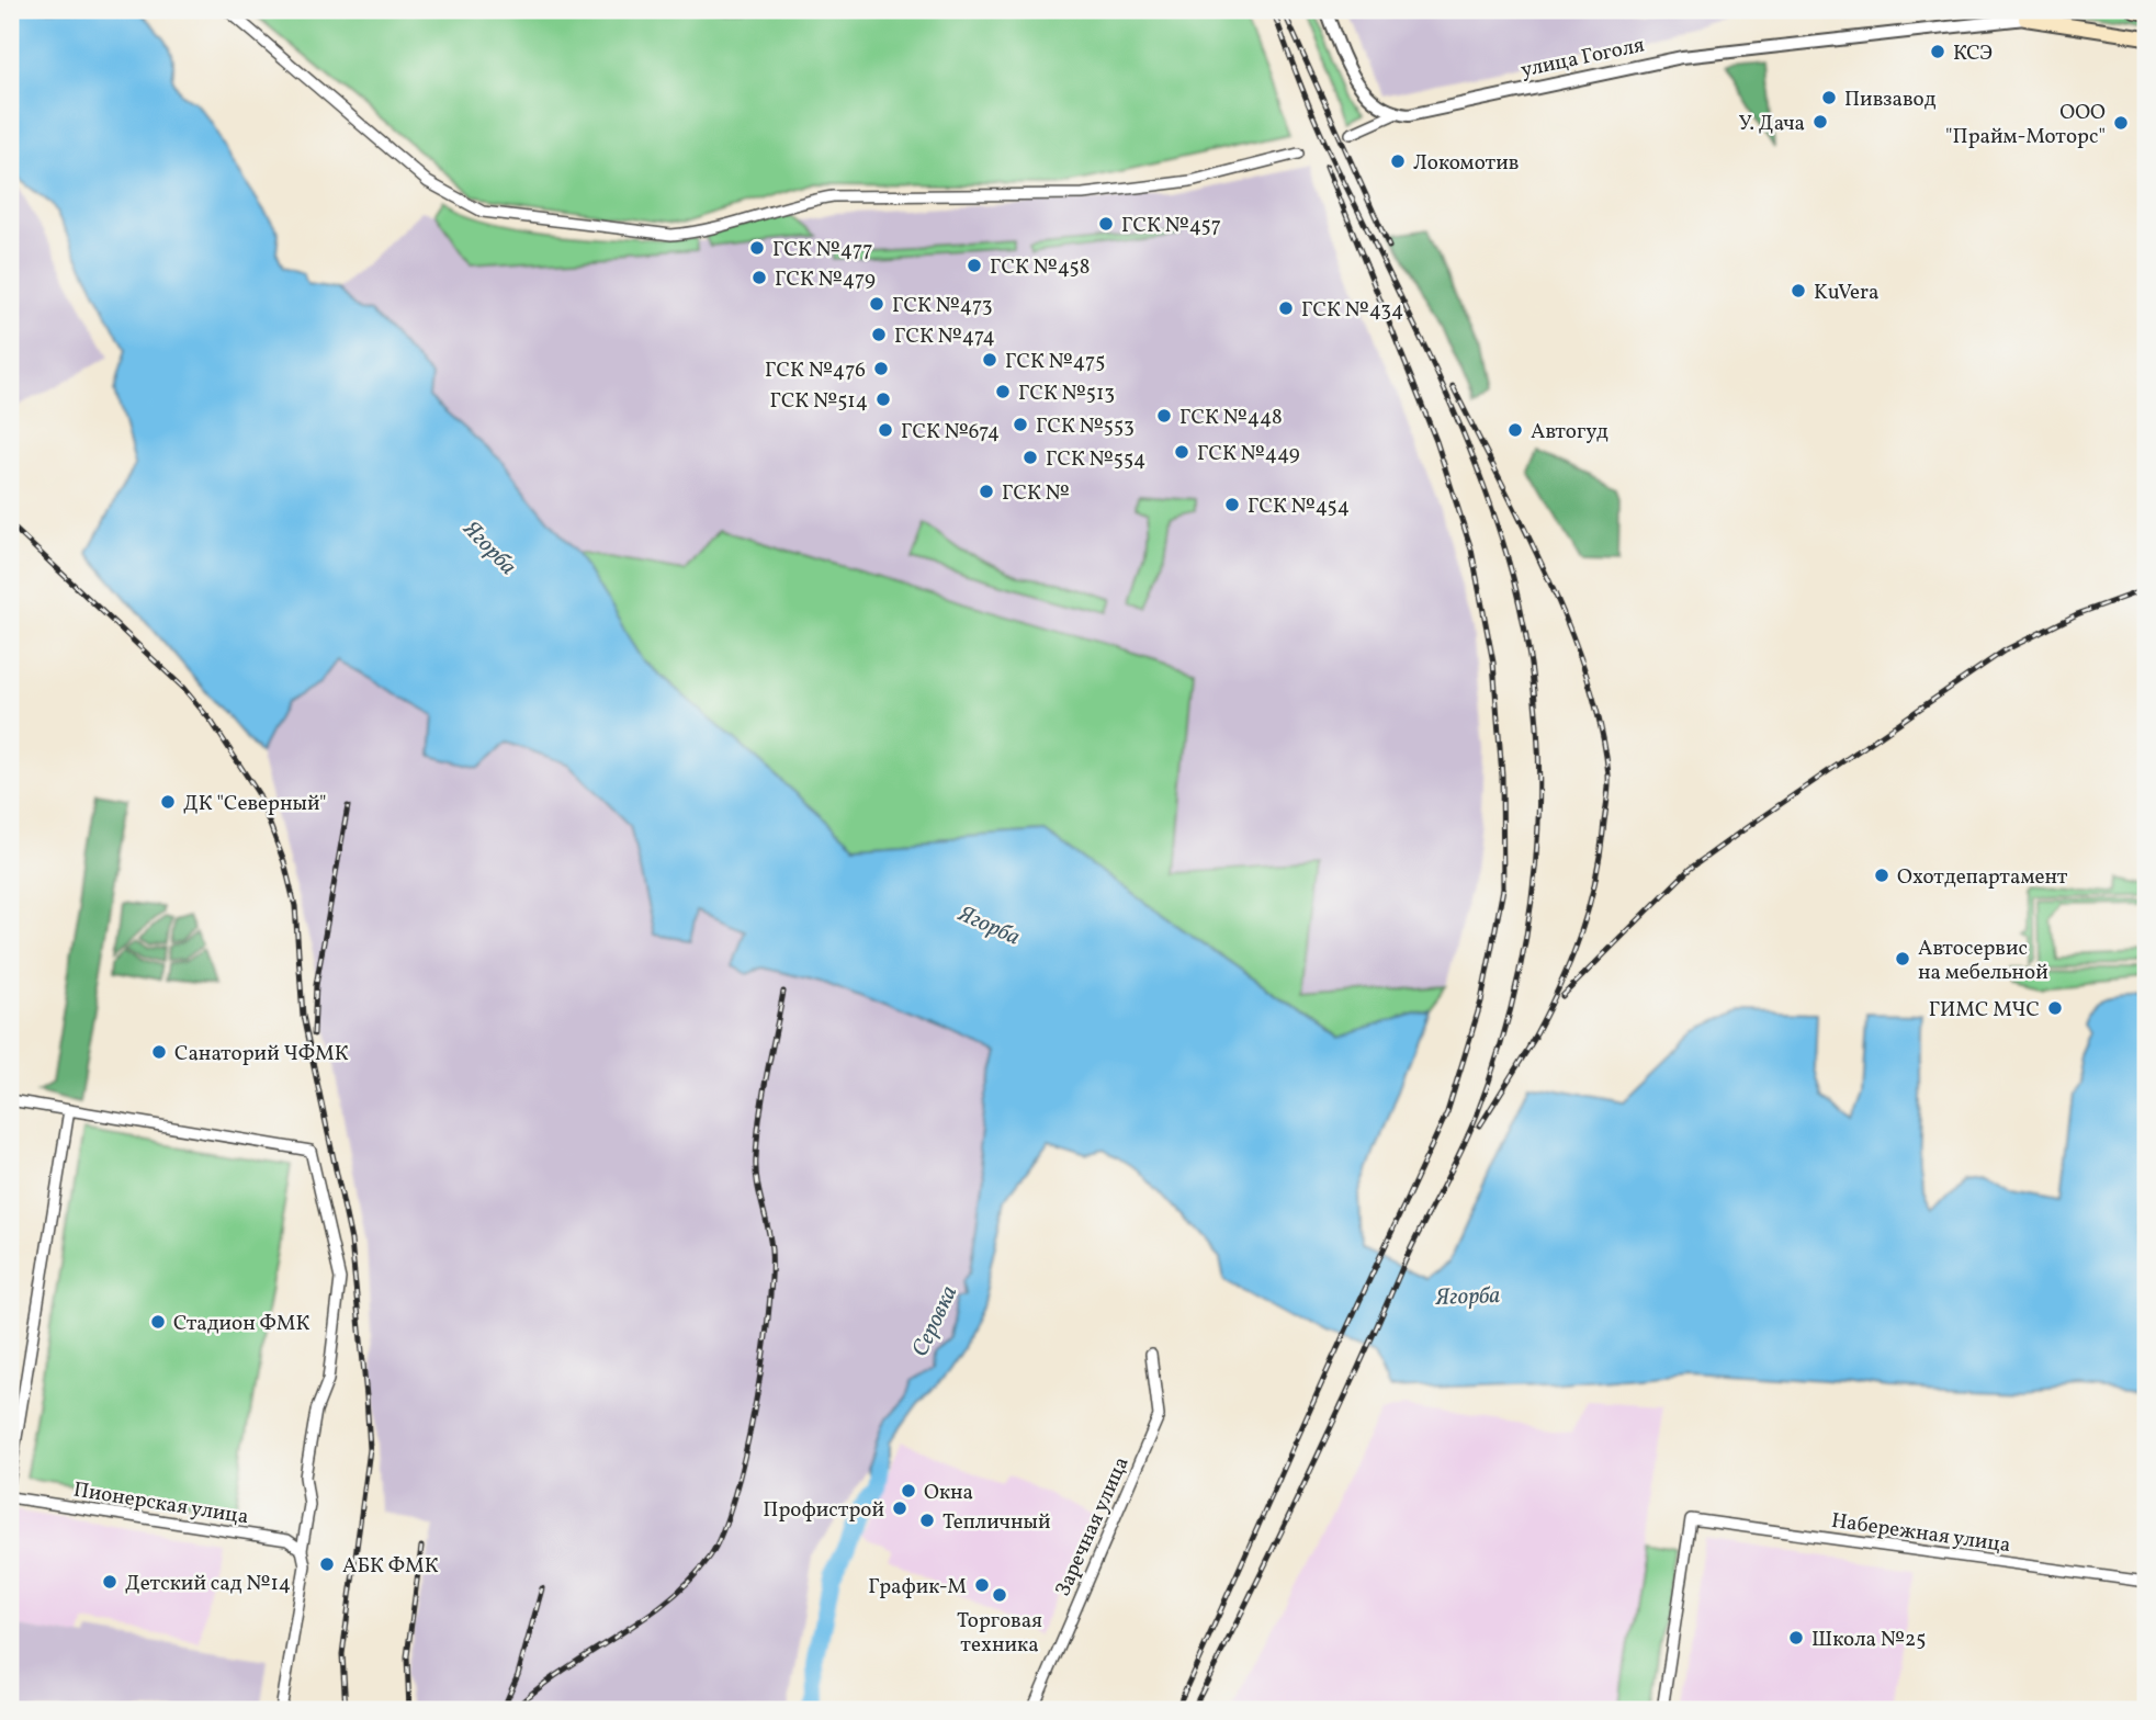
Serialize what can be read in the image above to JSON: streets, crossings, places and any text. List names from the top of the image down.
{
  "streets": {
    "main road": ["улица Гоголя"],
    "street": ["Пионерская улица", "Заречная улица", "Набережная улица"]
  },
  "water": ["Ягорба", "Серовка"],
  "places": [
    "КСЭ",
    "Пивзавод",
    "У. Дача",
    "ООО \"Прайм-Моторс\"",
    "Локомотив",
    "ГСК №457",
    "ГСК №477",
    "ГСК №458",
    "ГСК №479",
    "KuVera",
    "ГСК №473",
    "ГСК №434",
    "ГСК №474",
    "ГСК №475",
    "ГСК №476",
    "ГСК №513",
    "ГСК №514",
    "ГСК №448",
    "ГСК №553",
    "ГСК №674",
    "Автогуд",
    "ГСК №449",
    "ГСК №554",
    "ГСК №",
    "ГСК №454",
    "ДК \"Северный\"",
    "Охотдепартамент",
    "Автосервис на мебельной",
    "ГИМС МЧС",
    "Санаторий ЧФМК",
    "Стадион ФМК",
    "Окна",
    "Профистрой",
    "Тепличный",
    "АБК ФМК",
    "Детский сад №14",
    "График-М",
    "Торговая техника",
    "Школа №25"
  ]
}
